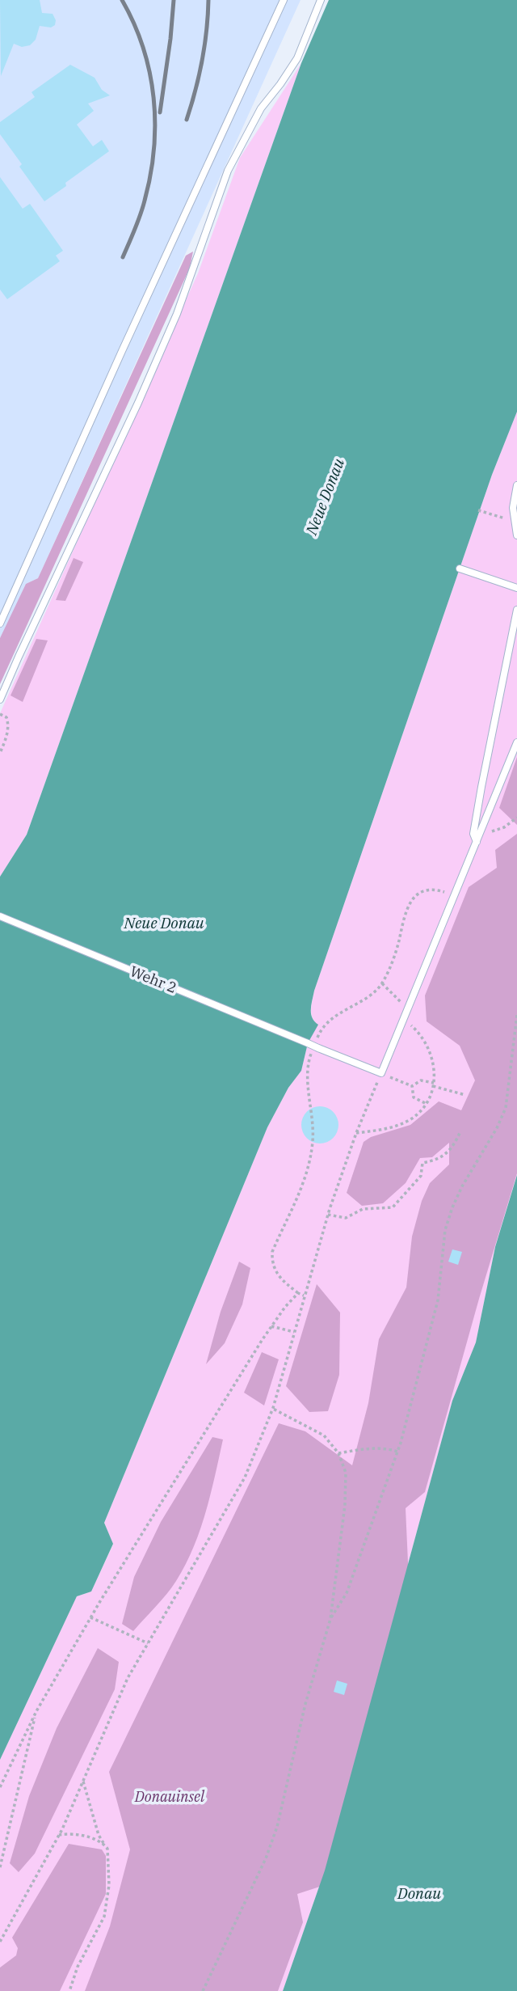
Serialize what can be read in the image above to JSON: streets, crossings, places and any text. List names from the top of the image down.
{
  "streets": {
    "lane": ["Wehr 2"]
  },
  "water": ["Neue Donau", "Donau"],
  "parks": ["Donauinsel"]
}
